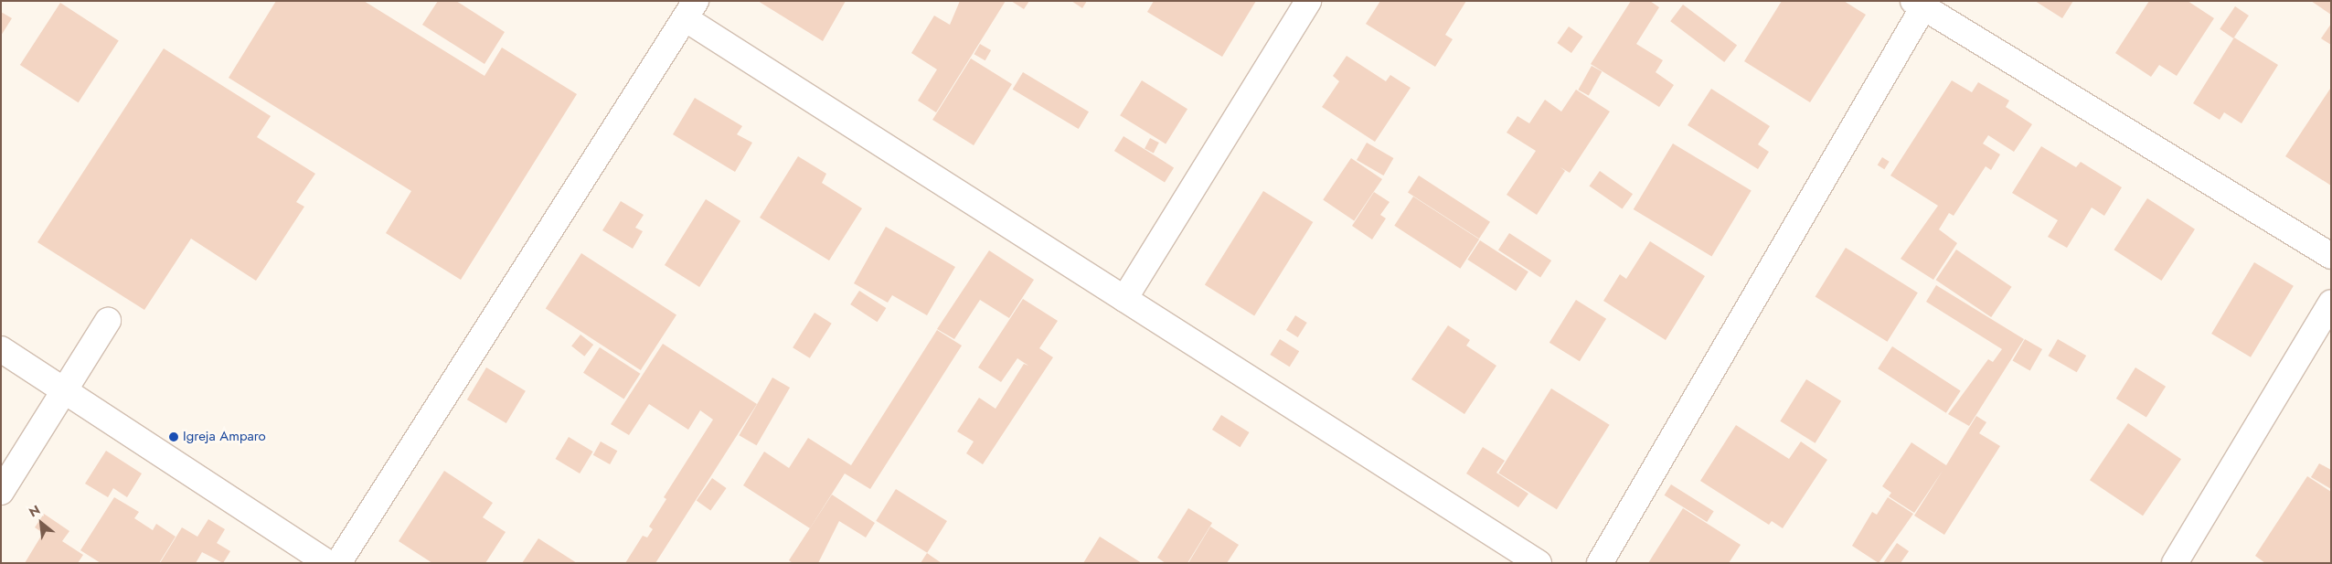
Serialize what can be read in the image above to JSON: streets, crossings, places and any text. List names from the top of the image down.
{
  "places": ["Igreja Amparo"],
  "north": "top left"
}
